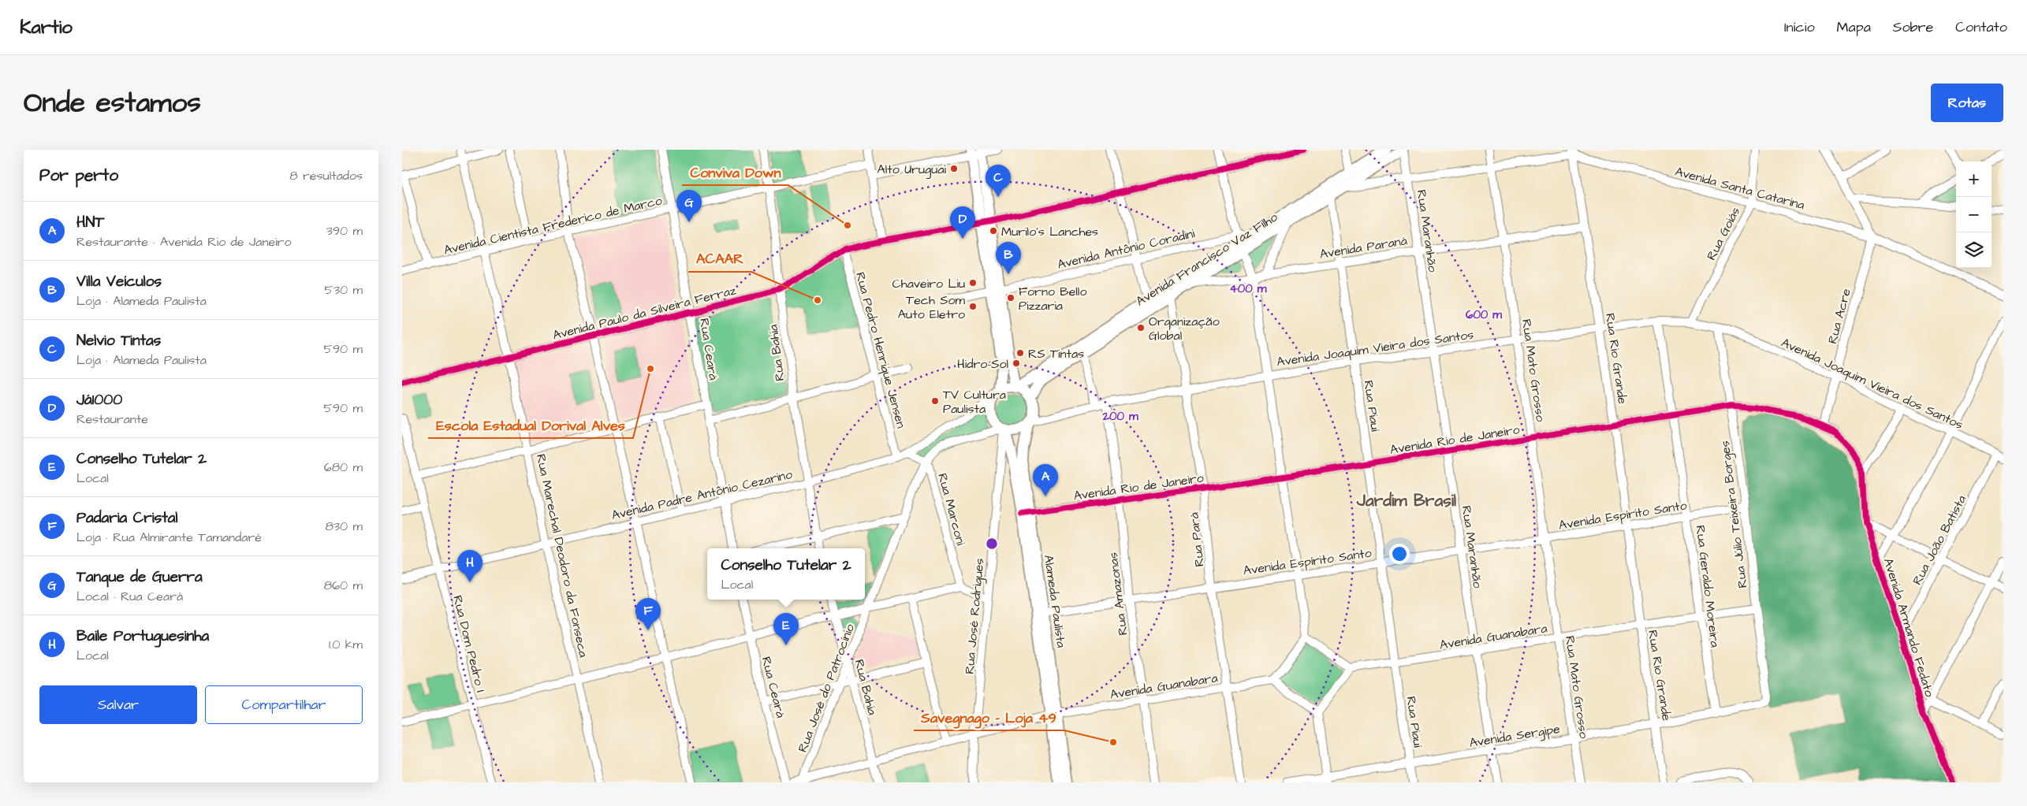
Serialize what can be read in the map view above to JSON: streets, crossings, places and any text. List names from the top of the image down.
{
  "streets": {
    "main road": ["Avenida Francisco Vaz Filho", "Alameda Paulista"],
    "street": [
      "Avenida Santa Catarina",
      "Avenida Cientista Frederico de Marco",
      "Rua Maranhão",
      "Rua Goiás",
      "Avenida Paraná",
      "Avenida Antônio Coradini",
      "Avenida Paulo da Silveira Ferraz",
      "Rua Acre",
      "Avenida Joaquim Vieira dos Santos",
      "Rua Ceará",
      "Rua Pedro Henrique Jensen",
      "Rua Bahia",
      "Rua Rio Grande",
      "Rua Mato Grosso",
      "Rua Piauí",
      "Avenida Rio de Janeiro",
      "Avenida Padre Antônio Cezarino",
      "Rua Marconi",
      "Avenida Espírito Santo",
      "Rua Júlio Teixeira Borges",
      "Rua Pará",
      "Rua João Batista",
      "Rua Marechal Deodoro da Fonseca",
      "Rua Geraldo Moreira",
      "Rua Amazonas",
      "Rua José Rodrigues",
      "Avenida Armando Fedato",
      "Avenida Guanabara",
      "Rua Dom Pedro I",
      "Rua José do Patrocínio",
      "Avenida Sergipe"
    ]
  },
  "crossings": [
    ["Avenida Santa Catarina", "Rua Maranhão"],
    ["Avenida Santa Catarina", "Rua Goiás"],
    ["Avenida Santa Catarina", "Avenida Francisco Vaz Filho"],
    ["Avenida Santa Catarina", "Rua Acre"],
    ["Avenida Santa Catarina", "Rua Rio Grande"],
    ["Avenida Santa Catarina", "Rua Mato Grosso"],
    ["Avenida Cientista Frederico de Marco", "Rua Ceará"],
    ["Avenida Cientista Frederico de Marco", "Rua Bahia"],
    ["Avenida Cientista Frederico de Marco", "Rua Marechal Deodoro da Fonseca"],
    ["Rua Maranhão", "Avenida Paraná"],
    ["Rua Maranhão", "Avenida Francisco Vaz Filho"],
    ["Rua Maranhão", "Avenida Joaquim Vieira dos Santos"],
    ["Rua Maranhão", "Avenida Rio de Janeiro"],
    ["Rua Maranhão", "Avenida Espírito Santo"],
    ["Rua Maranhão", "Avenida Guanabara"],
    ["Rua Maranhão", "Avenida Sergipe"],
    ["Rua Goiás", "Avenida Joaquim Vieira dos Santos"],
    ["Avenida Paraná", "Avenida Francisco Vaz Filho"],
    ["Avenida Paraná", "Rua Rio Grande"],
    ["Avenida Paraná", "Rua Mato Grosso"],
    ["Avenida Paraná", "Rua Piauí"],
    ["Avenida Antônio Coradini", "Avenida Francisco Vaz Filho"],
    ["Avenida Francisco Vaz Filho", "Avenida Joaquim Vieira dos Santos"],
    ["Avenida Francisco Vaz Filho", "Rua Piauí"],
    ["Avenida Francisco Vaz Filho", "Avenida Padre Antônio Cezarino"],
    ["Avenida Francisco Vaz Filho", "Rua Pará"],
    ["Avenida Francisco Vaz Filho", "Alameda Paulista"],
    ["Avenida Francisco Vaz Filho", "Rua José Rodrigues"],
    ["Avenida Francisco Vaz Filho", "Rua José do Patrocínio"],
    ["Avenida Paulo da Silveira Ferraz", "Rua Ceará"],
    ["Avenida Paulo da Silveira Ferraz", "Rua Pedro Henrique Jensen"],
    ["Avenida Paulo da Silveira Ferraz", "Rua Bahia"],
    ["Avenida Paulo da Silveira Ferraz", "Rua Marechal Deodoro da Fonseca"],
    ["Rua Acre", "Avenida Joaquim Vieira dos Santos"],
    ["Rua Acre", "Avenida Rio de Janeiro"],
    ["Avenida Joaquim Vieira dos Santos", "Rua Rio Grande"],
    ["Avenida Joaquim Vieira dos Santos", "Rua Mato Grosso"],
    ["Avenida Joaquim Vieira dos Santos", "Rua Piauí"],
    ["Avenida Joaquim Vieira dos Santos", "Avenida Padre Antônio Cezarino"],
    ["Avenida Joaquim Vieira dos Santos", "Rua Júlio Teixeira Borges"],
    ["Avenida Joaquim Vieira dos Santos", "Rua Pará"],
    ["Avenida Joaquim Vieira dos Santos", "Rua João Batista"],
    ["Avenida Joaquim Vieira dos Santos", "Rua Geraldo Moreira"],
    ["Avenida Joaquim Vieira dos Santos", "Rua Amazonas"],
    ["Avenida Joaquim Vieira dos Santos", "Alameda Paulista"],
    ["Avenida Joaquim Vieira dos Santos", "Rua José Rodrigues"],
    ["Avenida Joaquim Vieira dos Santos", "Rua José do Patrocínio"],
    ["Rua Ceará", "Avenida Padre Antônio Cezarino"],
    ["Rua Pedro Henrique Jensen", "Avenida Padre Antônio Cezarino"],
    ["Rua Bahia", "Avenida Padre Antônio Cezarino"],
    ["Rua Bahia", "Avenida Guanabara"],
    ["Rua Bahia", "Rua José do Patrocínio"],
    ["Rua Rio Grande", "Avenida Rio de Janeiro"],
    ["Rua Rio Grande", "Avenida Espírito Santo"],
    ["Rua Rio Grande", "Avenida Guanabara"],
    ["Rua Rio Grande", "Avenida Sergipe"],
    ["Rua Mato Grosso", "Avenida Rio de Janeiro"],
    ["Rua Mato Grosso", "Avenida Espírito Santo"],
    ["Rua Mato Grosso", "Avenida Guanabara"],
    ["Rua Mato Grosso", "Avenida Sergipe"],
    ["Rua Piauí", "Avenida Rio de Janeiro"],
    ["Rua Piauí", "Avenida Espírito Santo"],
    ["Rua Piauí", "Avenida Guanabara"],
    ["Rua Piauí", "Avenida Sergipe"],
    ["Avenida Rio de Janeiro", "Rua Júlio Teixeira Borges"],
    ["Avenida Rio de Janeiro", "Rua Pará"],
    ["Avenida Rio de Janeiro", "Rua Geraldo Moreira"],
    ["Avenida Rio de Janeiro", "Rua Amazonas"],
    ["Avenida Rio de Janeiro", "Alameda Paulista"],
    ["Avenida Rio de Janeiro", "Avenida Armando Fedato"],
    ["Avenida Padre Antônio Cezarino", "Rua Marechal Deodoro da Fonseca"],
    ["Avenida Padre Antônio Cezarino", "Alameda Paulista"],
    ["Avenida Padre Antônio Cezarino", "Rua José Rodrigues"],
    ["Avenida Padre Antônio Cezarino", "Rua Dom Pedro I"],
    ["Avenida Padre Antônio Cezarino", "Rua José do Patrocínio"],
    ["Rua Marconi", "Rua José do Patrocínio"],
    ["Avenida Espírito Santo", "Rua Júlio Teixeira Borges"],
    ["Avenida Espírito Santo", "Rua Pará"],
    ["Avenida Espírito Santo", "Rua Geraldo Moreira"],
    ["Avenida Espírito Santo", "Rua Amazonas"],
    ["Avenida Espírito Santo", "Alameda Paulista"],
    ["Rua Júlio Teixeira Borges", "Avenida Guanabara"],
    ["Rua Júlio Teixeira Borges", "Avenida Sergipe"],
    ["Rua Pará", "Avenida Guanabara"],
    ["Rua João Batista", "Avenida Armando Fedato"],
    ["Rua Geraldo Moreira", "Avenida Guanabara"],
    ["Rua Geraldo Moreira", "Avenida Sergipe"],
    ["Rua Amazonas", "Avenida Guanabara"],
    ["Alameda Paulista", "Rua José Rodrigues"],
    ["Alameda Paulista", "Avenida Guanabara"],
    ["Alameda Paulista", "Rua José do Patrocínio"],
    ["Rua José Rodrigues", "Avenida Guanabara"],
    ["Rua José Rodrigues", "Rua José do Patrocínio"],
    ["Avenida Guanabara", "Rua José do Patrocínio"]
  ],
  "districts": ["Jardim Brasil"],
  "places": [
    "Alto Uruguai",
    "Conviva Down",
    "Murilo's Lanches",
    "Chaveiro Liu",
    "Forno Bello Pizzaria",
    "ACAAR",
    "Tech Som Auto Eletro",
    "Organização Global",
    "RS Tintas",
    "Hidro-Sol",
    "Escola Estadual Dorival Alves",
    "TV Cultura Paulista",
    "Savegnago - Loja 49"
  ],
  "page": {
    "header": "Kartio",
    "nav": [
      "Início",
      "Mapa",
      "Sobre",
      "Contato"
    ],
    "title": "Onde estamos",
    "buttons": [
      "Rotas",
      ["Salvar", "Compartilhar"]
    ],
    "heading": ["Por perto", "8 resultados"],
    "map_buttons": ["+", "−"],
    "pins": [
      "C",
      "G",
      "D",
      "B",
      "A",
      "H",
      "F",
      "E"
    ],
    "list": [
      {
        "mark": "A",
        "name": "HNT",
        "note": "Restaurante · Avenida Rio de Janeiro",
        "value": "390 m"
      },
      {
        "mark": "B",
        "name": "Villa Veículos",
        "note": "Loja · Alameda Paulista",
        "value": "530 m"
      },
      {
        "mark": "C",
        "name": "Nelvio Tintas",
        "note": "Loja · Alameda Paulista",
        "value": "590 m"
      },
      {
        "mark": "D",
        "name": "Já1000",
        "note": "Restaurante",
        "value": "590 m"
      },
      {
        "mark": "E",
        "name": "Conselho Tutelar 2",
        "note": "Local",
        "value": "680 m"
      },
      {
        "mark": "F",
        "name": "Padaria Cristal",
        "note": "Loja · Rua Almirante Tamandaré",
        "value": "830 m"
      },
      {
        "mark": "G",
        "name": "Tanque de Guerra",
        "note": "Local · Rua Ceará",
        "value": "860 m"
      },
      {
        "mark": "H",
        "name": "Baile Portuguesinha",
        "note": "Local",
        "value": "1.0 km"
      }
    ],
    "popup": ["Conselho Tutelar 2", "Local"]
  },
  "rings": ["400 m", "600 m", "200 m"]
}
